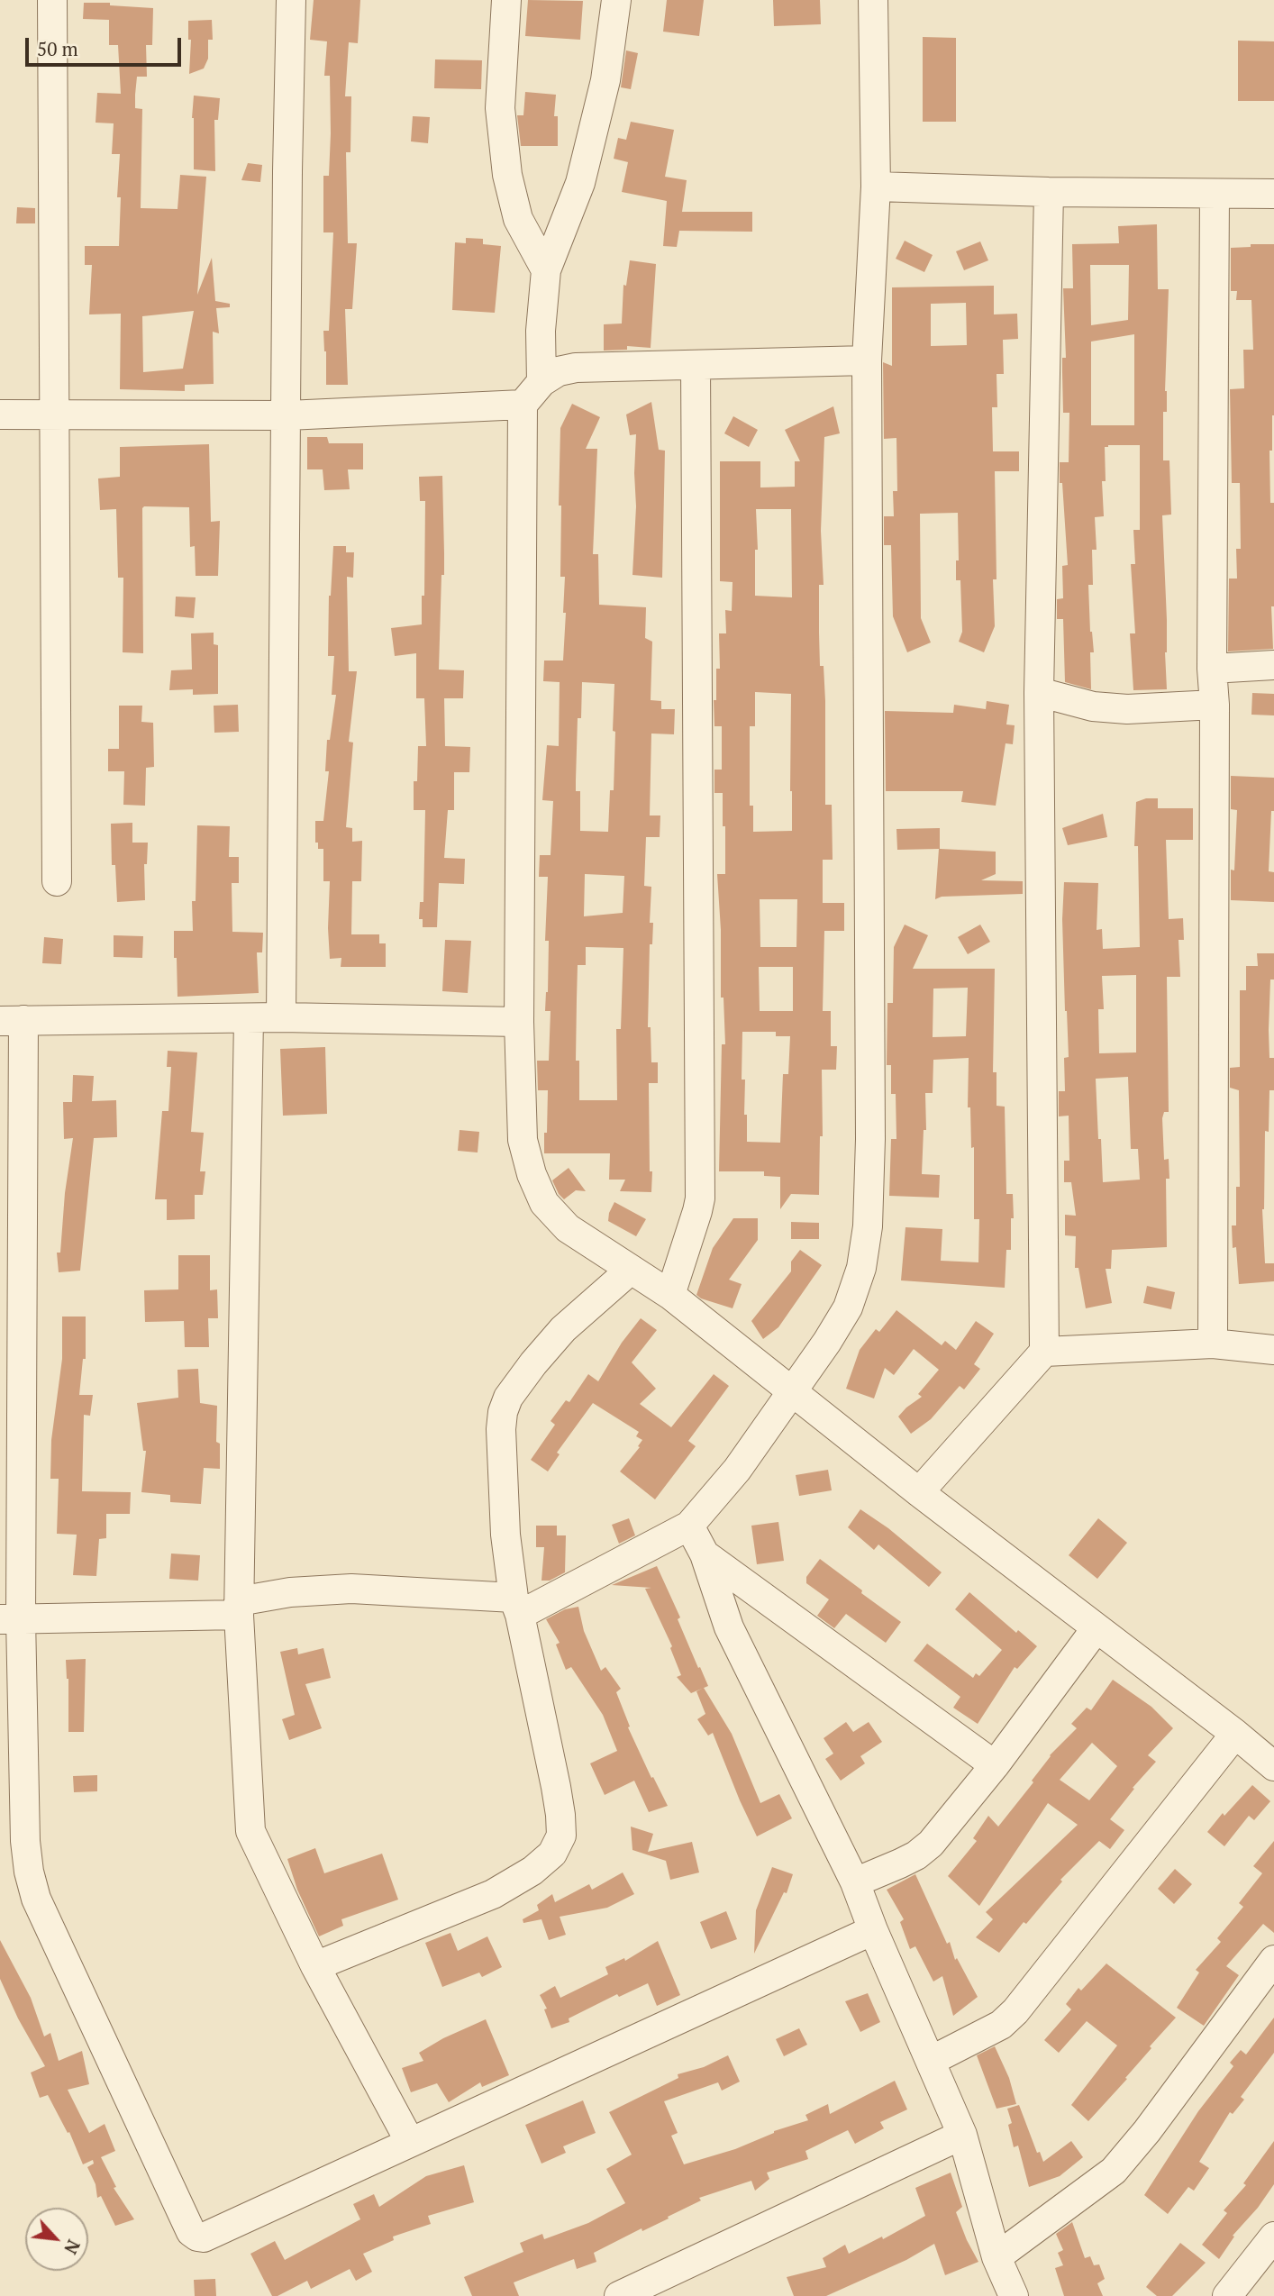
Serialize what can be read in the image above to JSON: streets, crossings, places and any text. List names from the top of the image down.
{
  "scale_bar": "50 m",
  "north": "bottom right"
}
